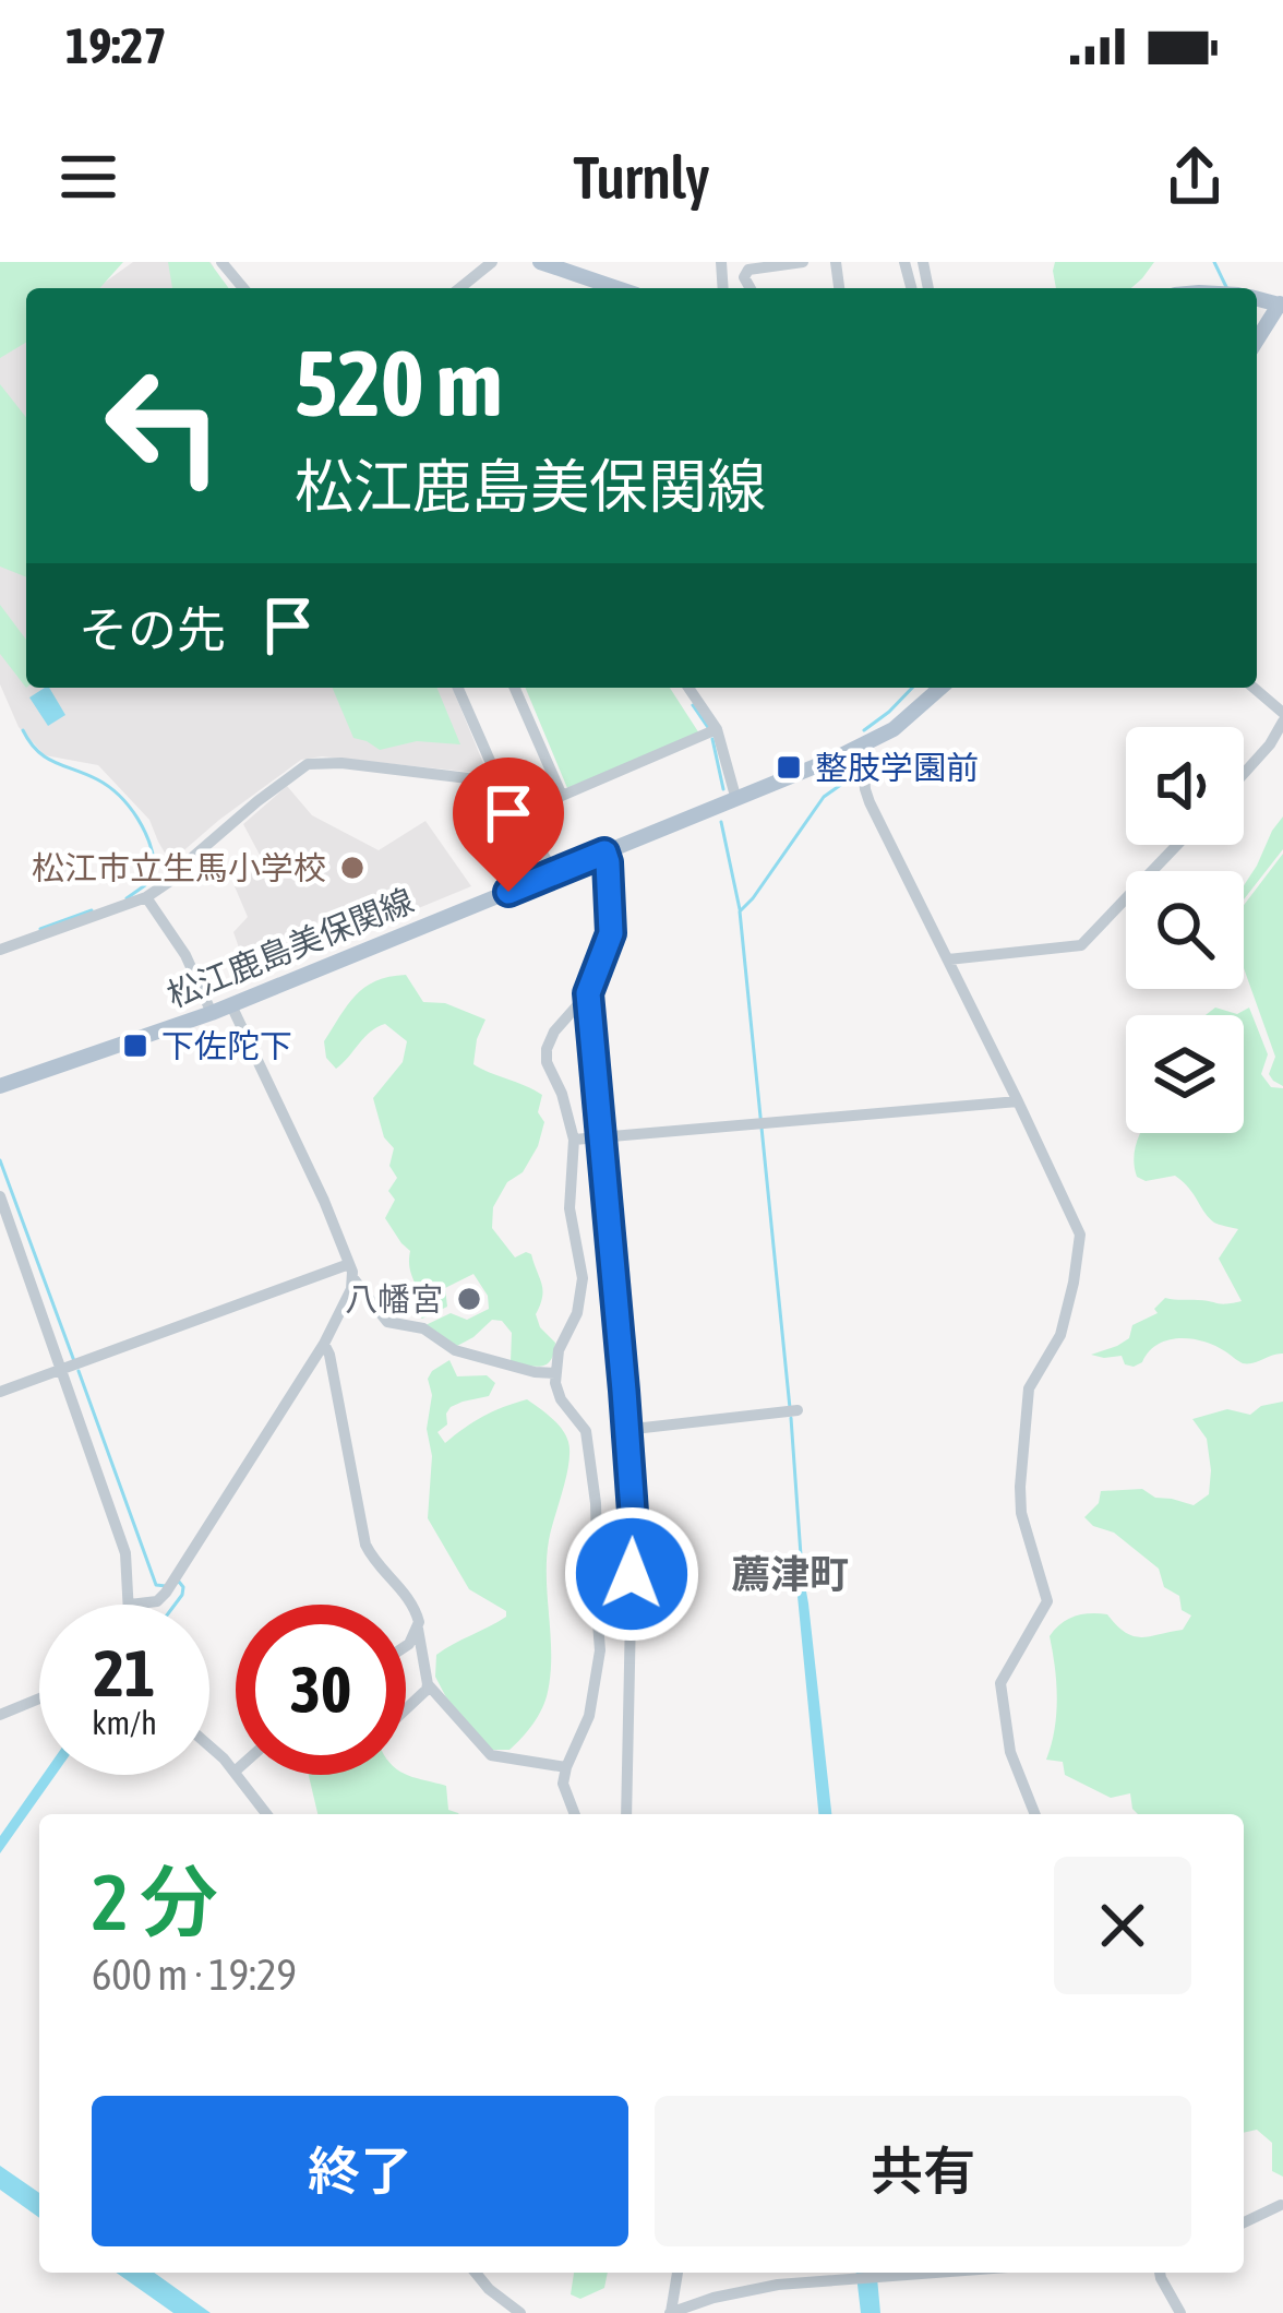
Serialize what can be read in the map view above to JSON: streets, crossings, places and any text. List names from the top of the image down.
{
  "streets": {
    "main road": ["松江鹿島美保関線"]
  },
  "districts": ["薦津町"],
  "places": {
    "transit": ["整肢学園前", "下佐陀下"],
    "other": ["松江市立生馬小学校", "八幡宮"]
  },
  "page": {
    "status": "19:27",
    "header": "Turnly",
    "turn": ["520 m", "松江鹿島美保関線"],
    "then": "その先",
    "speed": "21 km/h",
    "limit": "30",
    "heading": ["2 分", "600 m · 19:29"],
    "buttons": ["終了", "共有"]
  }
}
